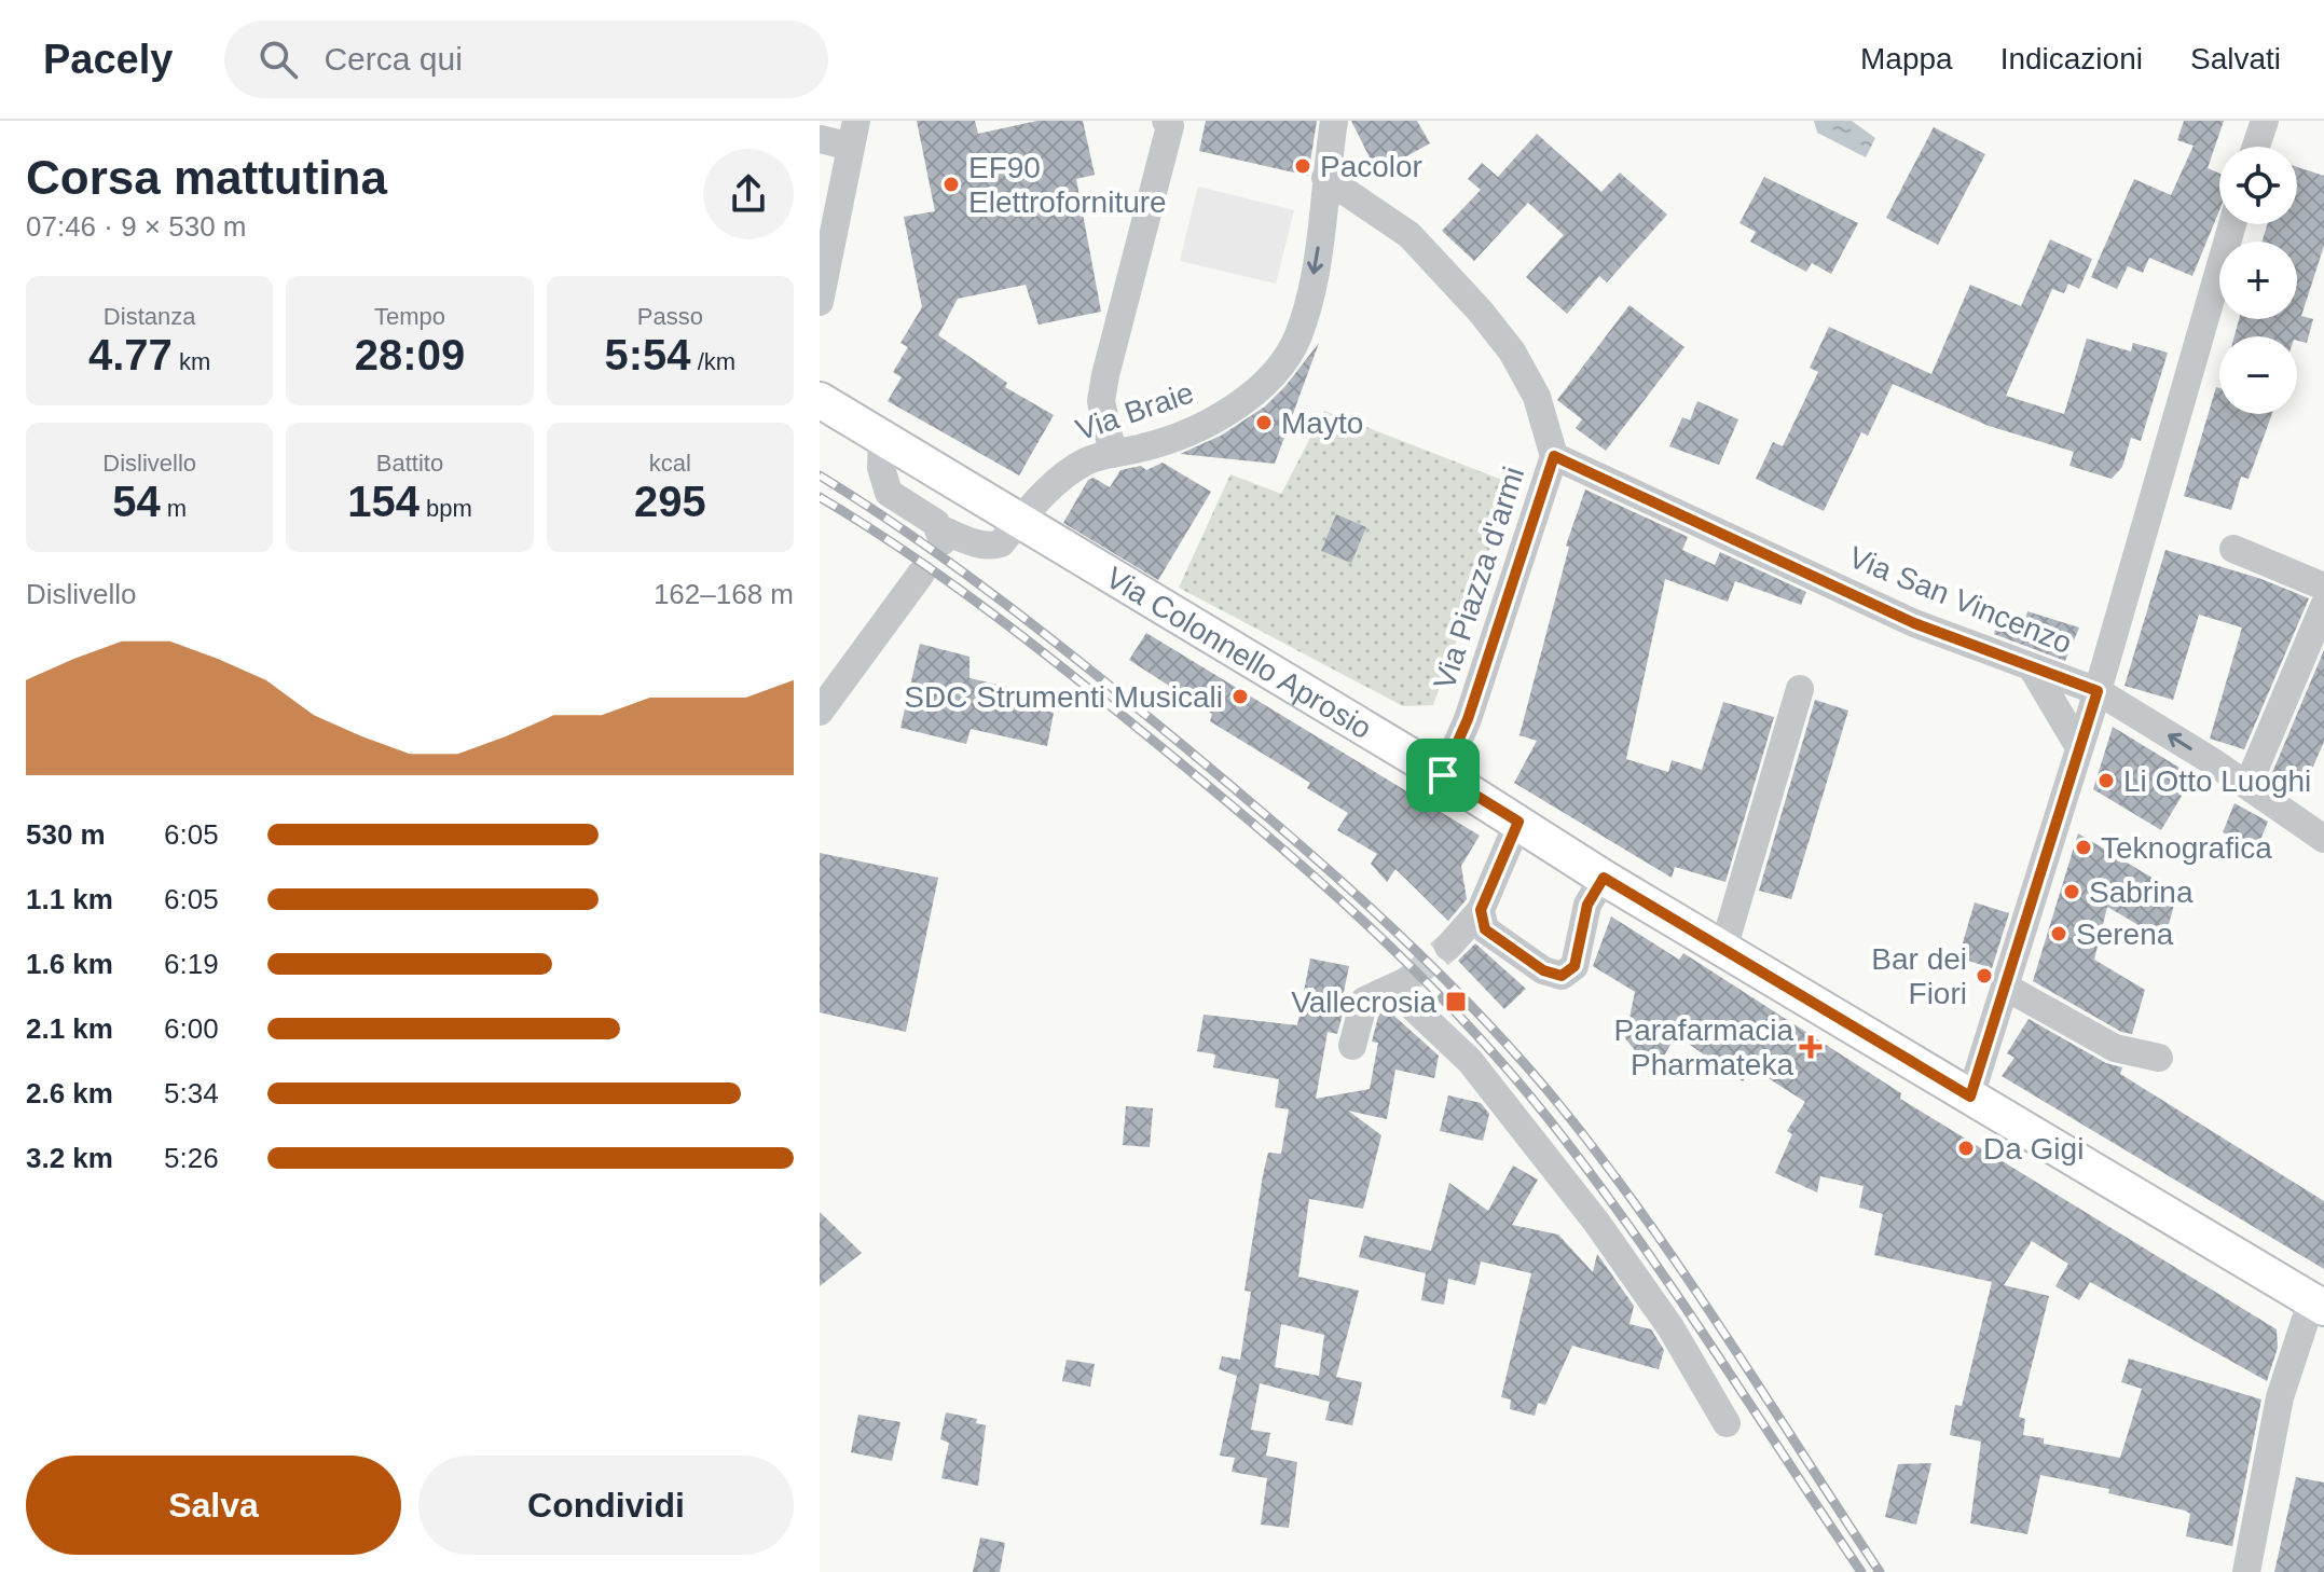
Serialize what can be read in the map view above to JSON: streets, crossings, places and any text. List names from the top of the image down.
{
  "streets": {
    "main road": ["Via Colonnello Aprosio"],
    "street": ["Via Braie", "Via Piazza d'armi", "Via San Vincenzo"]
  },
  "crossings": [
    ["Via Braie", "Via Piazza d'armi"],
    ["Via Braie", "Via Colonnello Aprosio"],
    ["Via Piazza d'armi", "Via San Vincenzo"],
    ["Via Piazza d'armi", "Via Colonnello Aprosio"]
  ],
  "one_way": ["Via Braie"],
  "places": {
    "other": [
      "Pacolor",
      "EF90 Elettroforniture",
      "Mayto",
      "SDC Strumenti Musicali",
      "Li Otto Luoghi",
      "Teknografica",
      "Sabrina",
      "Serena",
      "Bar dei Fiori",
      "Da Gigi"
    ],
    "transit": ["Vallecrosia"],
    "health": ["Parafarmacia Pharmateka"]
  },
  "page": {
    "header": "Pacely",
    "search": "Cerca qui",
    "nav": ["Mappa", "Indicazioni", "Salvati"],
    "heading": ["Corsa mattutina", "07:46 · 9 × 530 m"],
    "map_buttons": ["+", "−"],
    "stats": [
      ["Distanza", "4.77 km"],
      ["Tempo", "28:09"],
      ["Passo", "5:54 /km"],
      ["Dislivello", "54 m"],
      ["Battito", "154 bpm"],
      ["kcal", "295"]
    ],
    "chart": ["Dislivello", "162–168 m"],
    "list": [
      {
        "name": "530 m",
        "note": "6:05"
      },
      {
        "name": "1.1 km",
        "note": "6:05"
      },
      {
        "name": "1.6 km",
        "note": "6:19"
      },
      {
        "name": "2.1 km",
        "note": "6:00"
      },
      {
        "name": "2.6 km",
        "note": "5:34"
      },
      {
        "name": "3.2 km",
        "note": "5:26"
      }
    ],
    "buttons": ["Salva", "Condividi"]
  }
}
